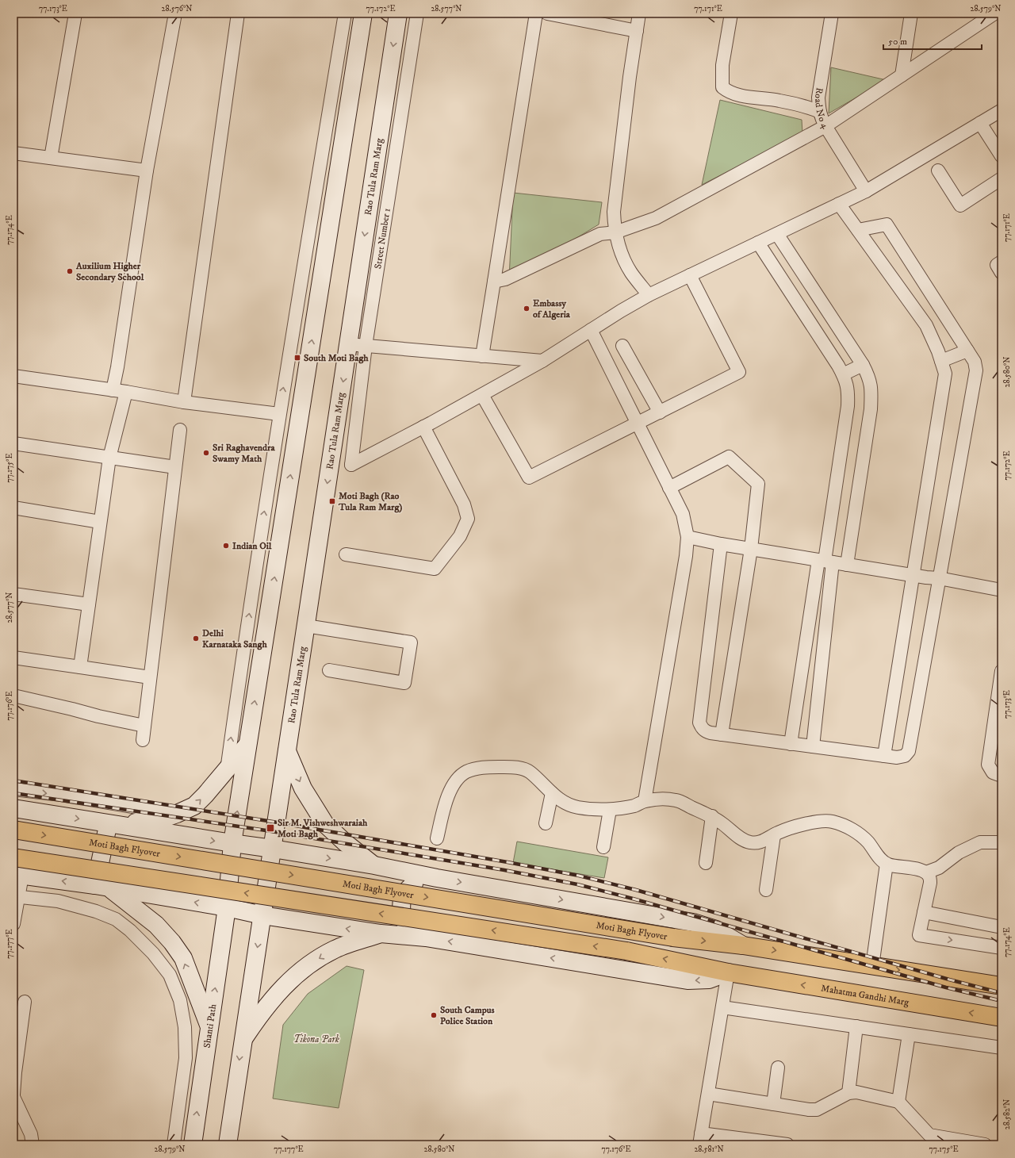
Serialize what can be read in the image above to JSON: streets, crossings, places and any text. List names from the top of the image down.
{
  "streets": {
    "main road": [
      "Rao Tula Ram Marg",
      "Moti Bagh Flyover",
      "Mahatma Gandhi Marg",
      "Shanti Path"
    ],
    "street": ["Road No 4", "Street Number 1"]
  },
  "parks": ["Tikona Park"],
  "places": {
    "other": [
      "Auxilium Higher Secondary School",
      "Embassy of Algeria",
      "Sri Raghavendra Swamy Math",
      "Indian Oil",
      "Delhi Karnataka Sangh",
      "South Campus Police Station"
    ],
    "transit": ["South Moti Bagh", "Moti Bagh (Rao Tula Ram Marg)", "Sir M. Vishweshwaraiah Moti Bagh"]
  },
  "scale_bar": "50 m",
  "coordinates": [
    "77.173°E",
    "28.576°N",
    "77.172°E",
    "28.577°N",
    "77.171°E",
    "28.579°N",
    "77.174°E",
    "28.580°N",
    "77.175°E",
    "77.176°E",
    "77.177°E",
    "28.582°N",
    "28.581°N"
  ]
}
